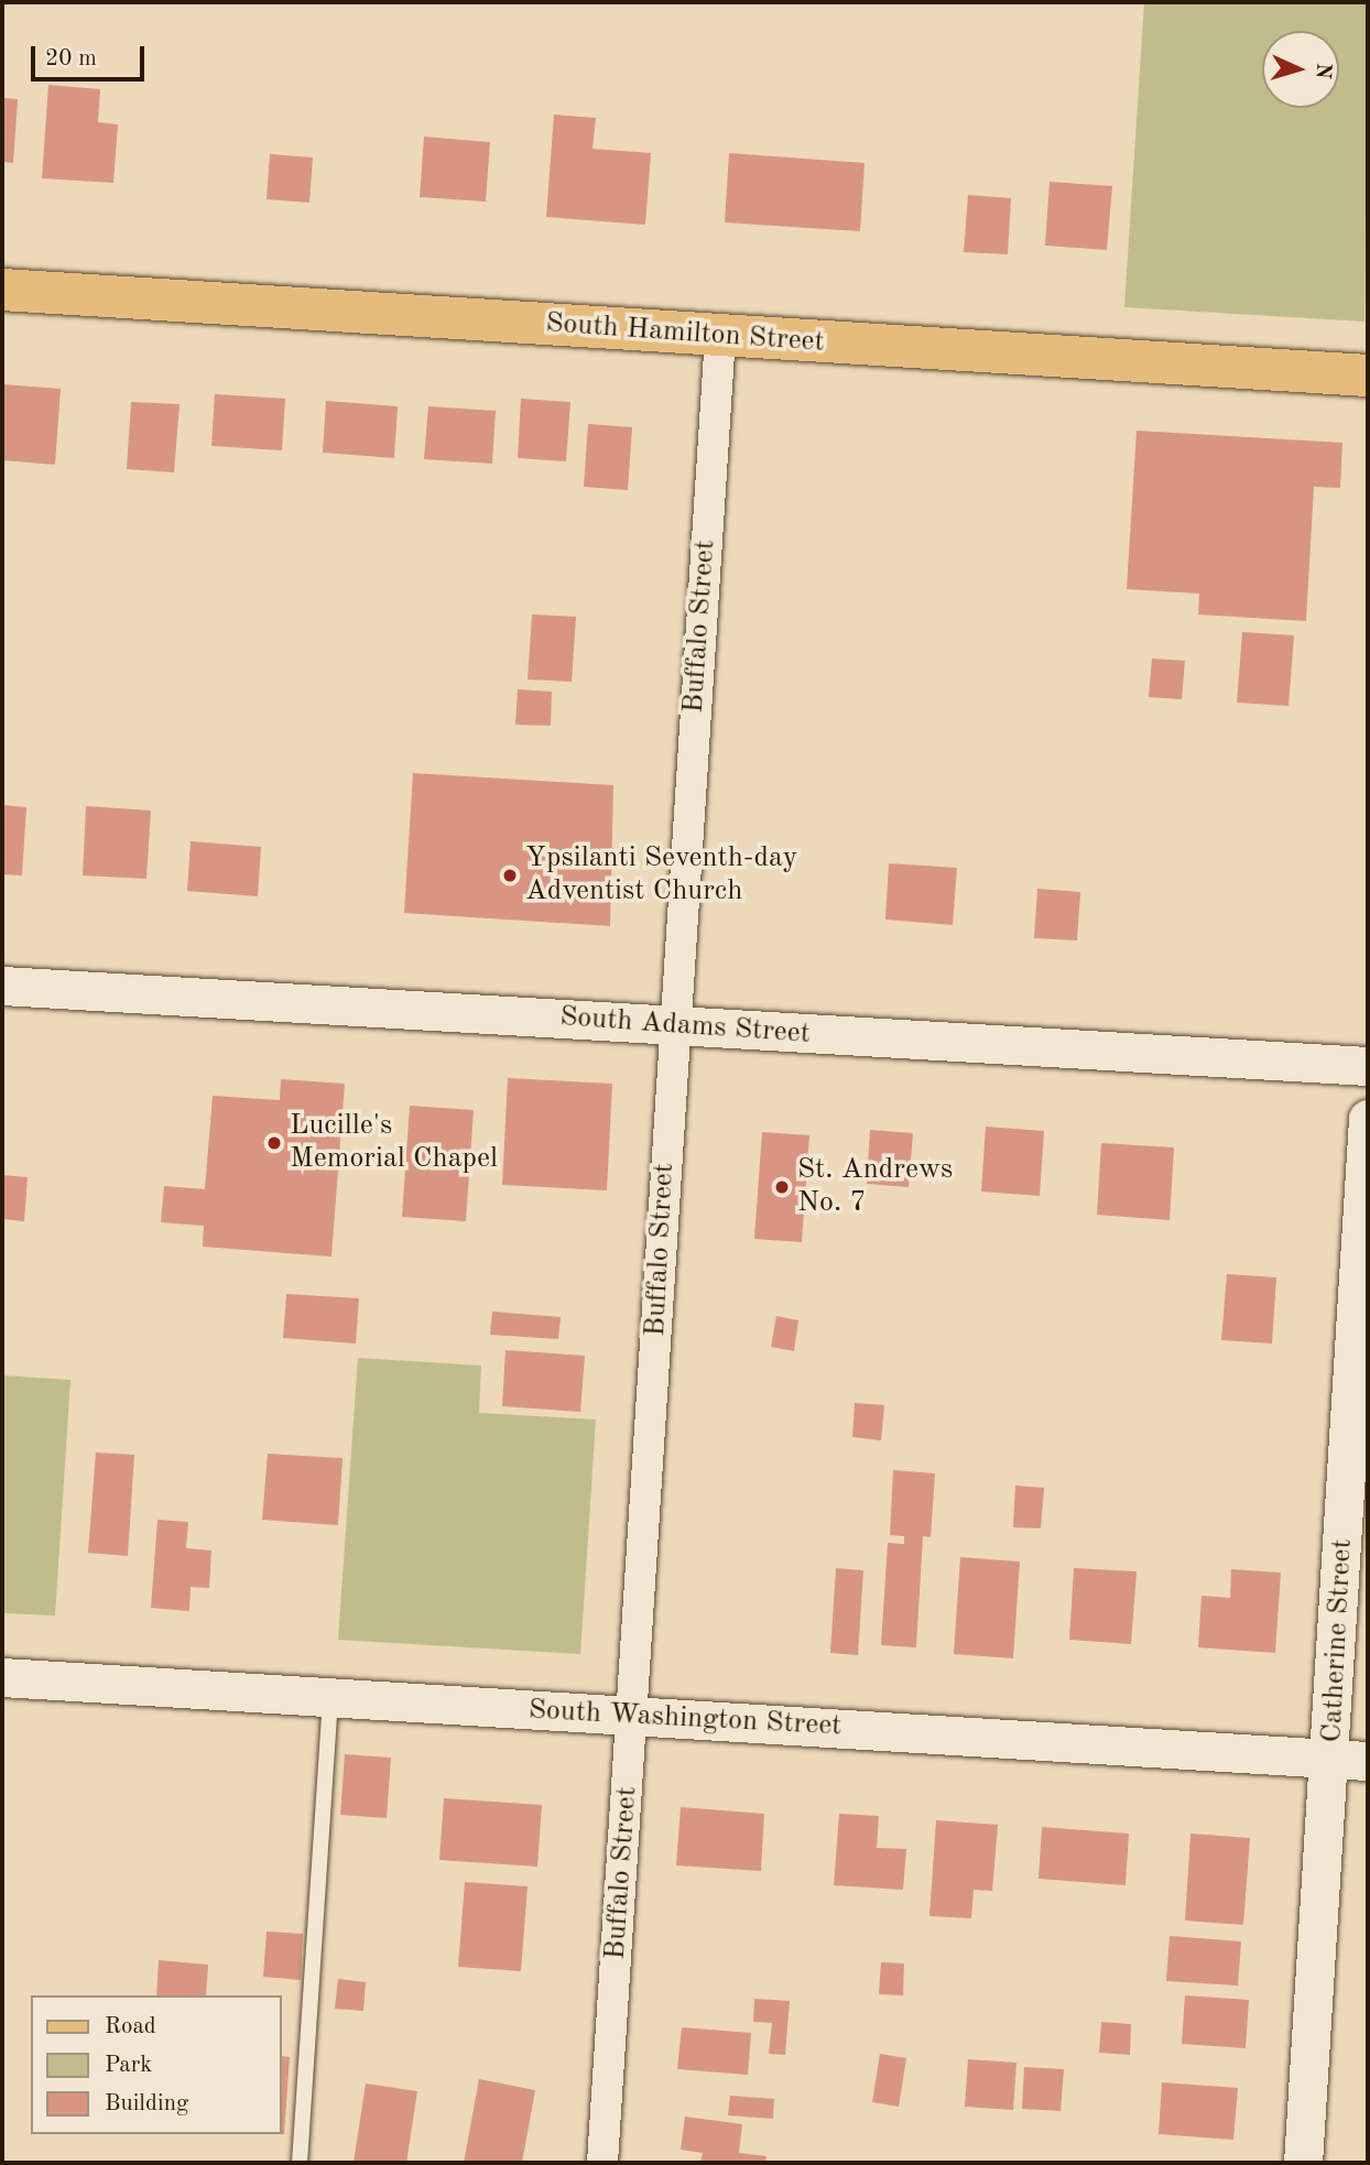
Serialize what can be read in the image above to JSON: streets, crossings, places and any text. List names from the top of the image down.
{
  "streets": {
    "main road": ["South Hamilton Street"],
    "street": [
      "Buffalo Street",
      "South Adams Street",
      "Catherine Street",
      "South Washington Street"
    ]
  },
  "crossings": [
    ["South Hamilton Street", "Buffalo Street"],
    ["Buffalo Street", "South Adams Street"],
    ["Buffalo Street", "South Washington Street"],
    ["Catherine Street", "South Washington Street"]
  ],
  "places": ["Ypsilanti Seventh-day Adventist Church", "Lucille's Memorial Chapel", "St. Andrews No. 7"],
  "legend": ["Road", "Park", "Building"],
  "scale_bar": "20 m",
  "north": "right"
}
